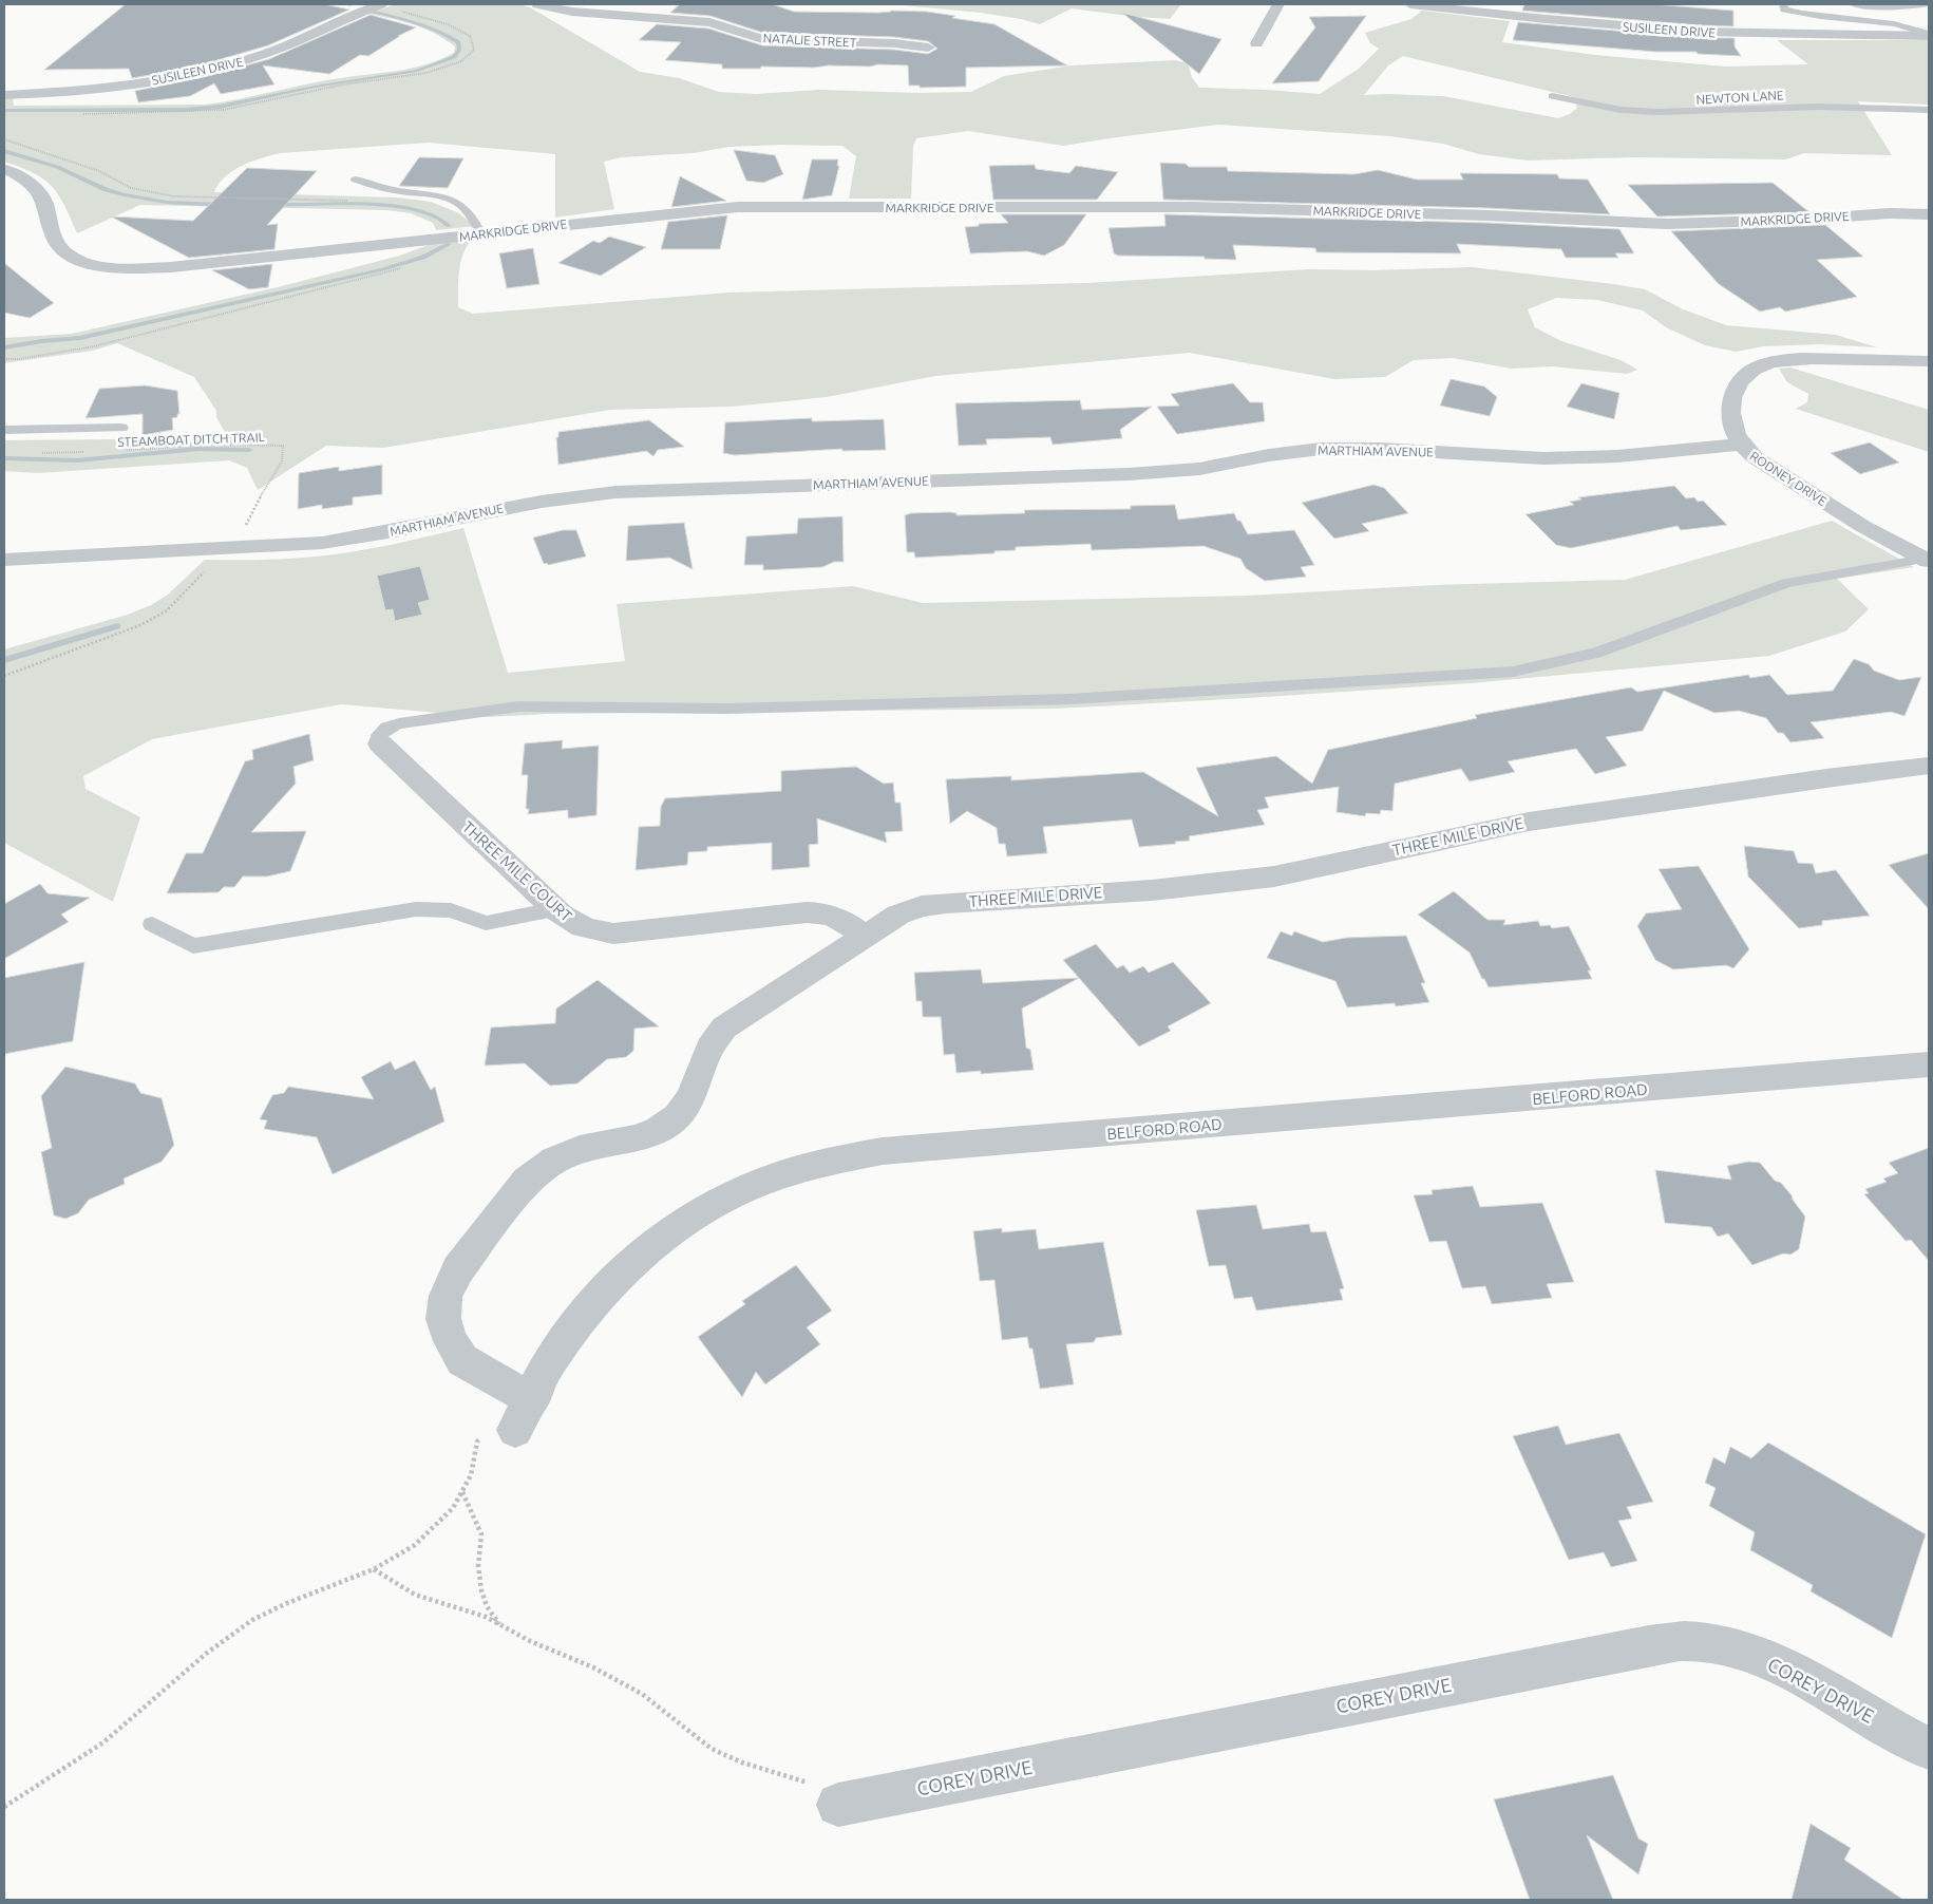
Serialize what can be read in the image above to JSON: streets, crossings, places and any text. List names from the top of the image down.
{
  "streets": {
    "street": [
      "SUSILEEN DRIVE",
      "NATALIE STREET",
      "MARKRIDGE DRIVE",
      "MARTHIAM AVENUE",
      "RODNEY DRIVE",
      "THREE MILE DRIVE",
      "THREE MILE COURT",
      "BELFORD ROAD",
      "COREY DRIVE"
    ],
    "lane": ["NEWTON LANE"],
    "path": ["STEAMBOAT DITCH TRAIL"]
  },
  "crossings": [
    ["STEAMBOAT DITCH TRAIL", "MARTHIAM AVENUE"],
    ["MARTHIAM AVENUE", "RODNEY DRIVE"],
    ["THREE MILE DRIVE", "THREE MILE COURT"],
    ["THREE MILE DRIVE", "BELFORD ROAD"]
  ]
}
